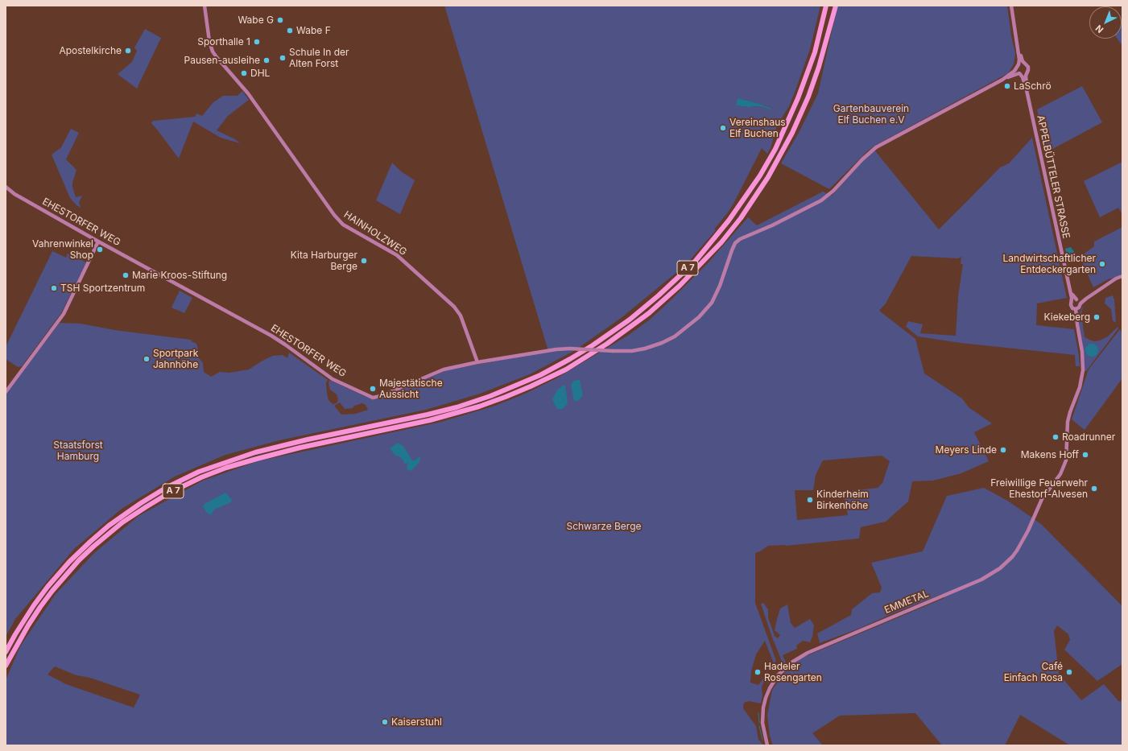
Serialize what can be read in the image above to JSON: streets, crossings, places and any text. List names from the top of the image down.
{
  "streets": {
    "highway": ["A 7"],
    "main road": [
      "APPELBÜTTELER STRASSE",
      "EHESTORFER WEG",
      "HAINHOLZWEG",
      "EMMETAL"
    ]
  },
  "crossings": [
    ["APPELBÜTTELER STRASSE", "EMMETAL"],
    ["EHESTORFER WEG", "HAINHOLZWEG"]
  ],
  "parks": ["Gartenbauverein Elf Buchen e.V", "Staatsforst Hamburg", "Schwarze Berge"],
  "places": [
    "Wabe G",
    "Wabe F",
    "Sporthalle 1",
    "Apostelkirche",
    "Schule In der Alten Forst",
    "Pausen-ausleihe",
    "DHL",
    "LaSchrö",
    "Vereinshaus Elf Buchen",
    "Vahrenwinkel Shop",
    "Kita Harburger Berge",
    "Landwirtschaftlicher Entdeckergarten",
    "Marie Kroos-Stiftung",
    "TSH Sportzentrum",
    "Kiekeberg",
    "Sportpark Jahnhöhe",
    "Majestätische Aussicht",
    "Roadrunner",
    "Meyers Linde",
    "Makens Hoff",
    "Freiwillige Feuerwehr Ehestorf-Alvesen",
    "Kinderheim Birkenhöhe",
    "Hadeler Rosengarten",
    "Café Einfach Rosa",
    "Kaiserstuhl"
  ],
  "north": "bottom left"
}
